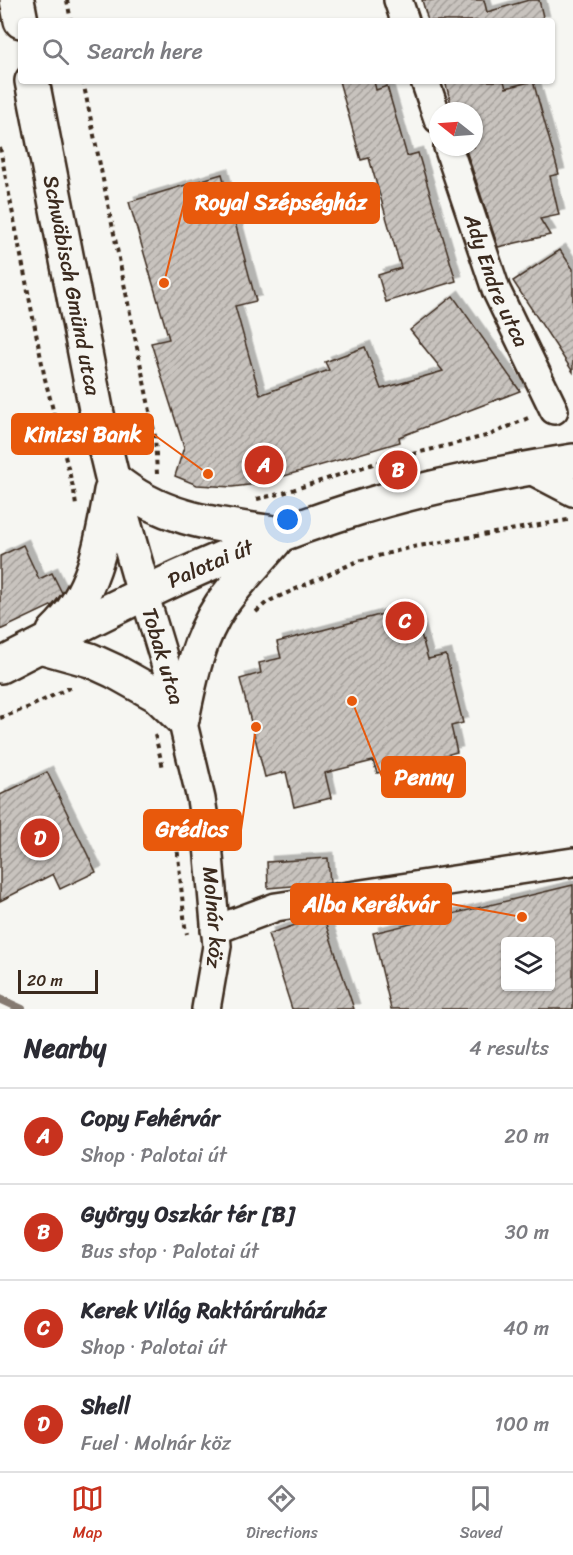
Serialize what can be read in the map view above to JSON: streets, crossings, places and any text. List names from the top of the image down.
{
  "streets": {
    "main road": ["Schwäbisch Gmünd utca", "Palotai út"],
    "street": ["Ady Endre utca", "Tobak utca", "Molnár köz"]
  },
  "crossings": [
    ["Schwäbisch Gmünd utca", "Palotai út"],
    ["Schwäbisch Gmünd utca", "Tobak utca"],
    ["Palotai út", "Tobak utca"],
    ["Tobak utca", "Molnár köz"]
  ],
  "places": [
    "Royal Szépségház",
    "Kinizsi Bank",
    "Penny",
    "Grédics",
    "Alba Kerékvár"
  ],
  "scale_bar": "20 m",
  "north": "left",
  "page": {
    "search": "Search here",
    "pins": [
      "A",
      "B",
      "C",
      "D"
    ],
    "scale": "20 m",
    "heading": ["Nearby", "4 results"],
    "list": [
      {
        "mark": "A",
        "name": "Copy Fehérvár",
        "note": "Shop · Palotai út",
        "value": "20 m"
      },
      {
        "mark": "B",
        "name": "György Oszkár tér [B]",
        "note": "Bus stop · Palotai út",
        "value": "30 m"
      },
      {
        "mark": "C",
        "name": "Kerek Világ Raktáráruház",
        "note": "Shop · Palotai út",
        "value": "40 m"
      },
      {
        "mark": "D",
        "name": "Shell",
        "note": "Fuel · Molnár köz",
        "value": "100 m"
      }
    ],
    "nav": ["Map", "Directions", "Saved"]
  }
}
